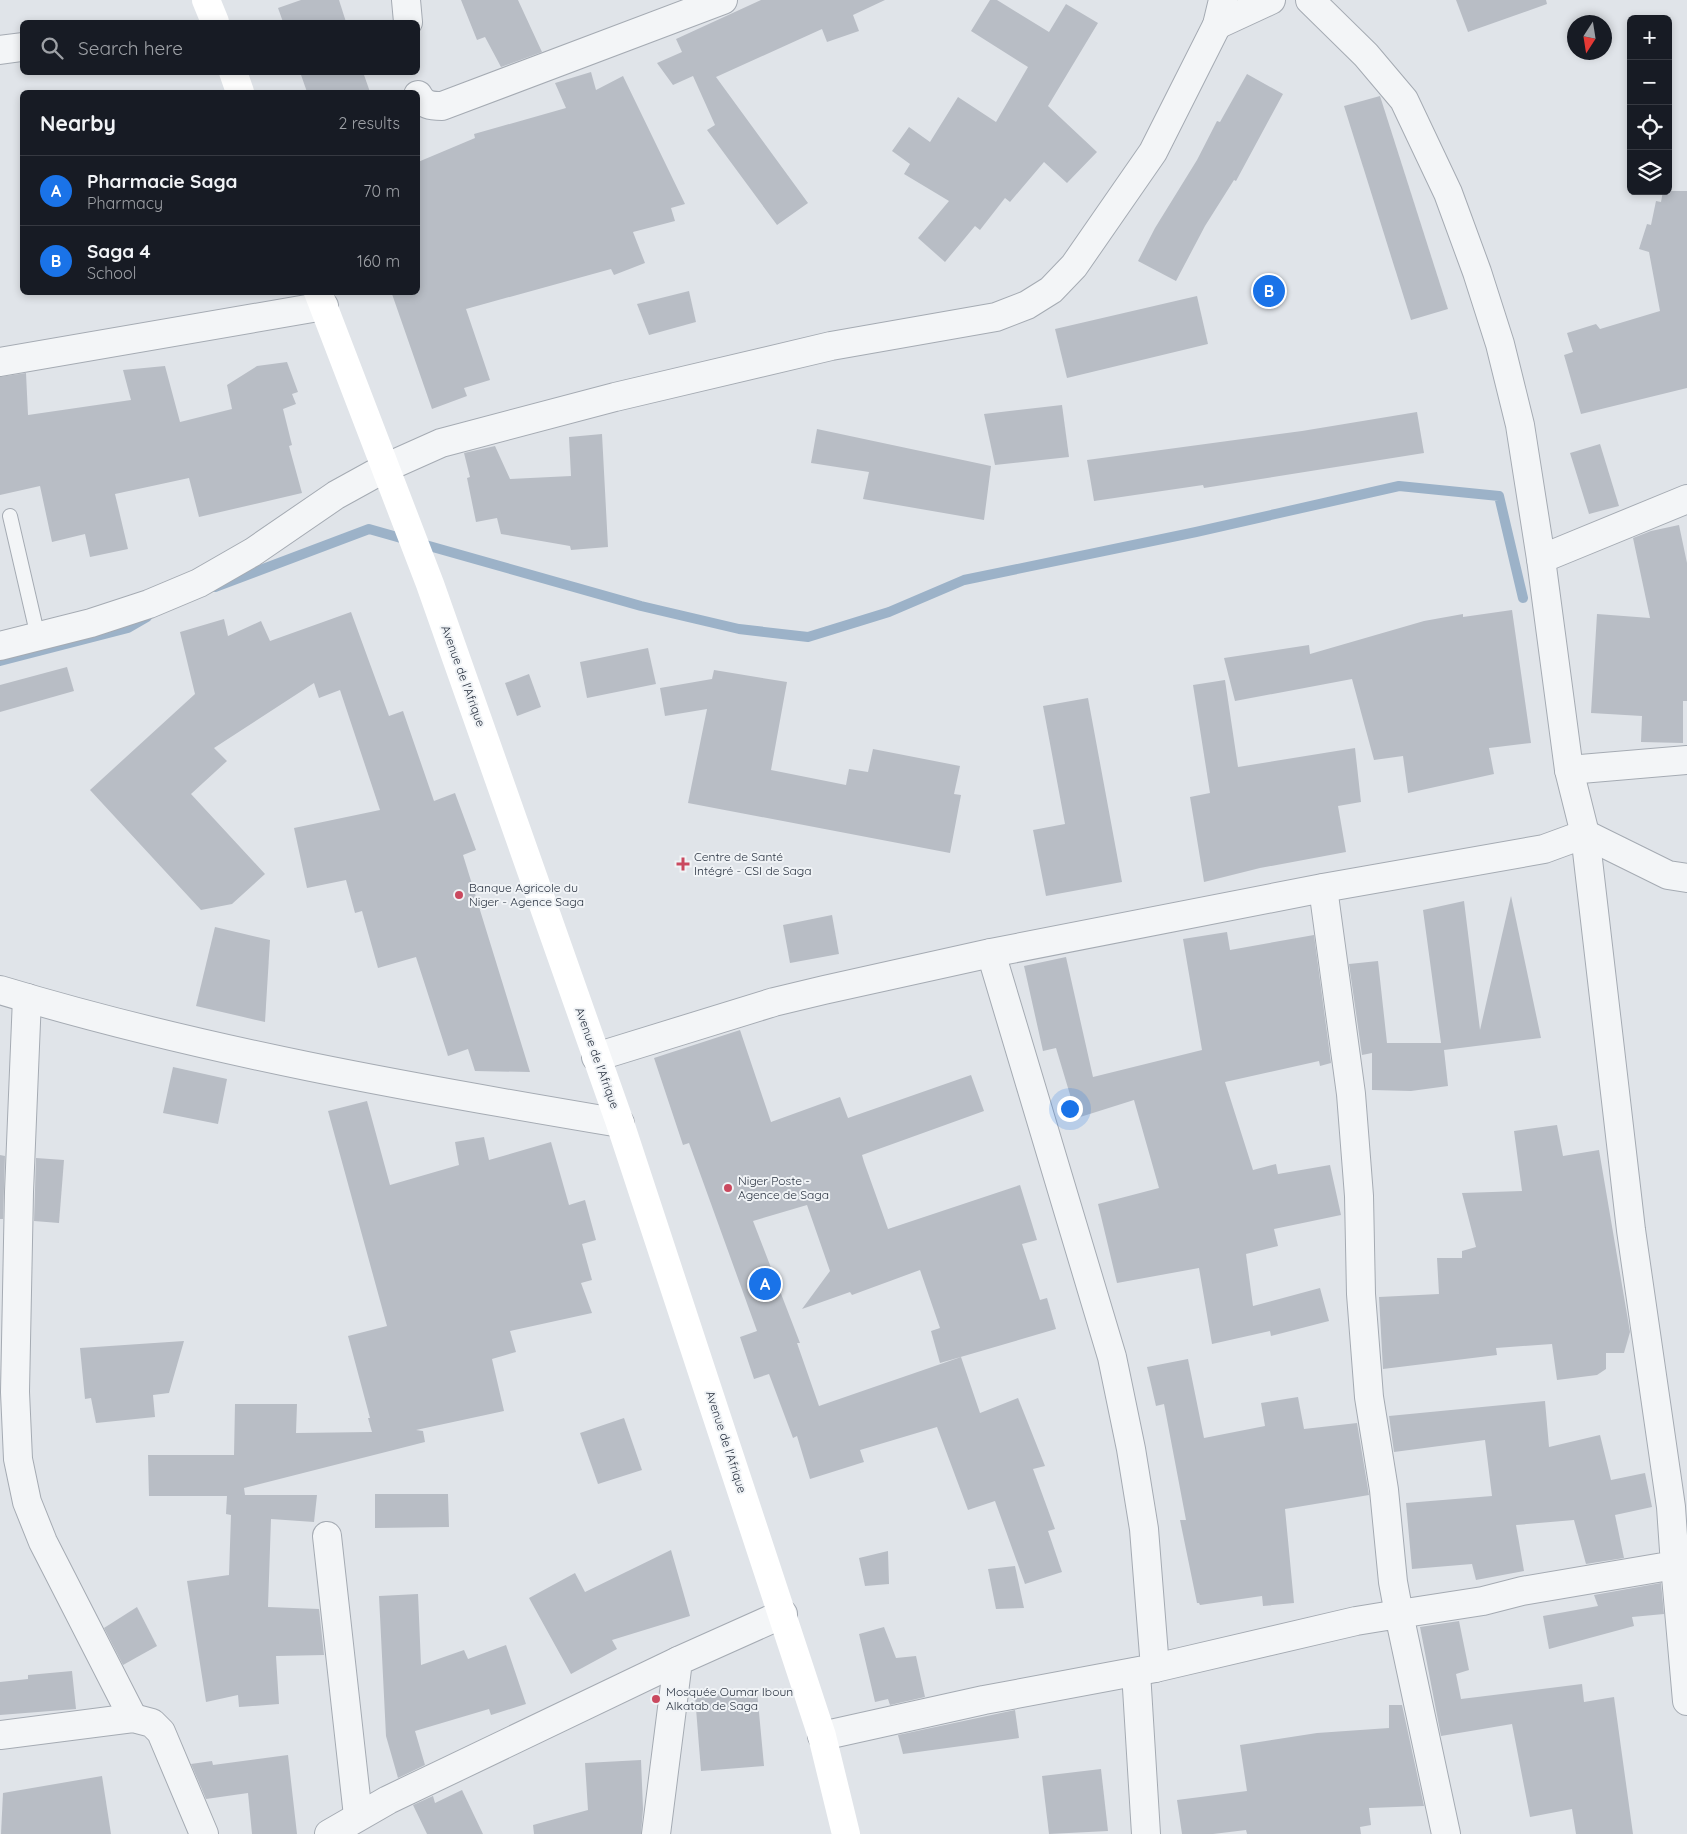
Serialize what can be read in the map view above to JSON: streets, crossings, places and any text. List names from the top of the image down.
{
  "streets": {
    "main road": ["Avenue de l'Afrique"]
  },
  "places": {
    "health": ["Centre de Santé Intégré - CSI de Saga"],
    "other": ["Banque Agricole du Niger - Agence Saga", "Niger Poste - Agence de Saga", "Mosquée Oumar Iboun Alkatab de Saga"]
  },
  "north": "bottom",
  "page": {
    "map_buttons": ["+", "−"],
    "search": "Search here",
    "heading": ["Nearby", "2 results"],
    "list": [
      {
        "mark": "A",
        "name": "Pharmacie Saga",
        "note": "Pharmacy",
        "value": "70 m"
      },
      {
        "mark": "B",
        "name": "Saga 4",
        "note": "School",
        "value": "160 m"
      }
    ],
    "pins": ["B", "A"]
  }
}
